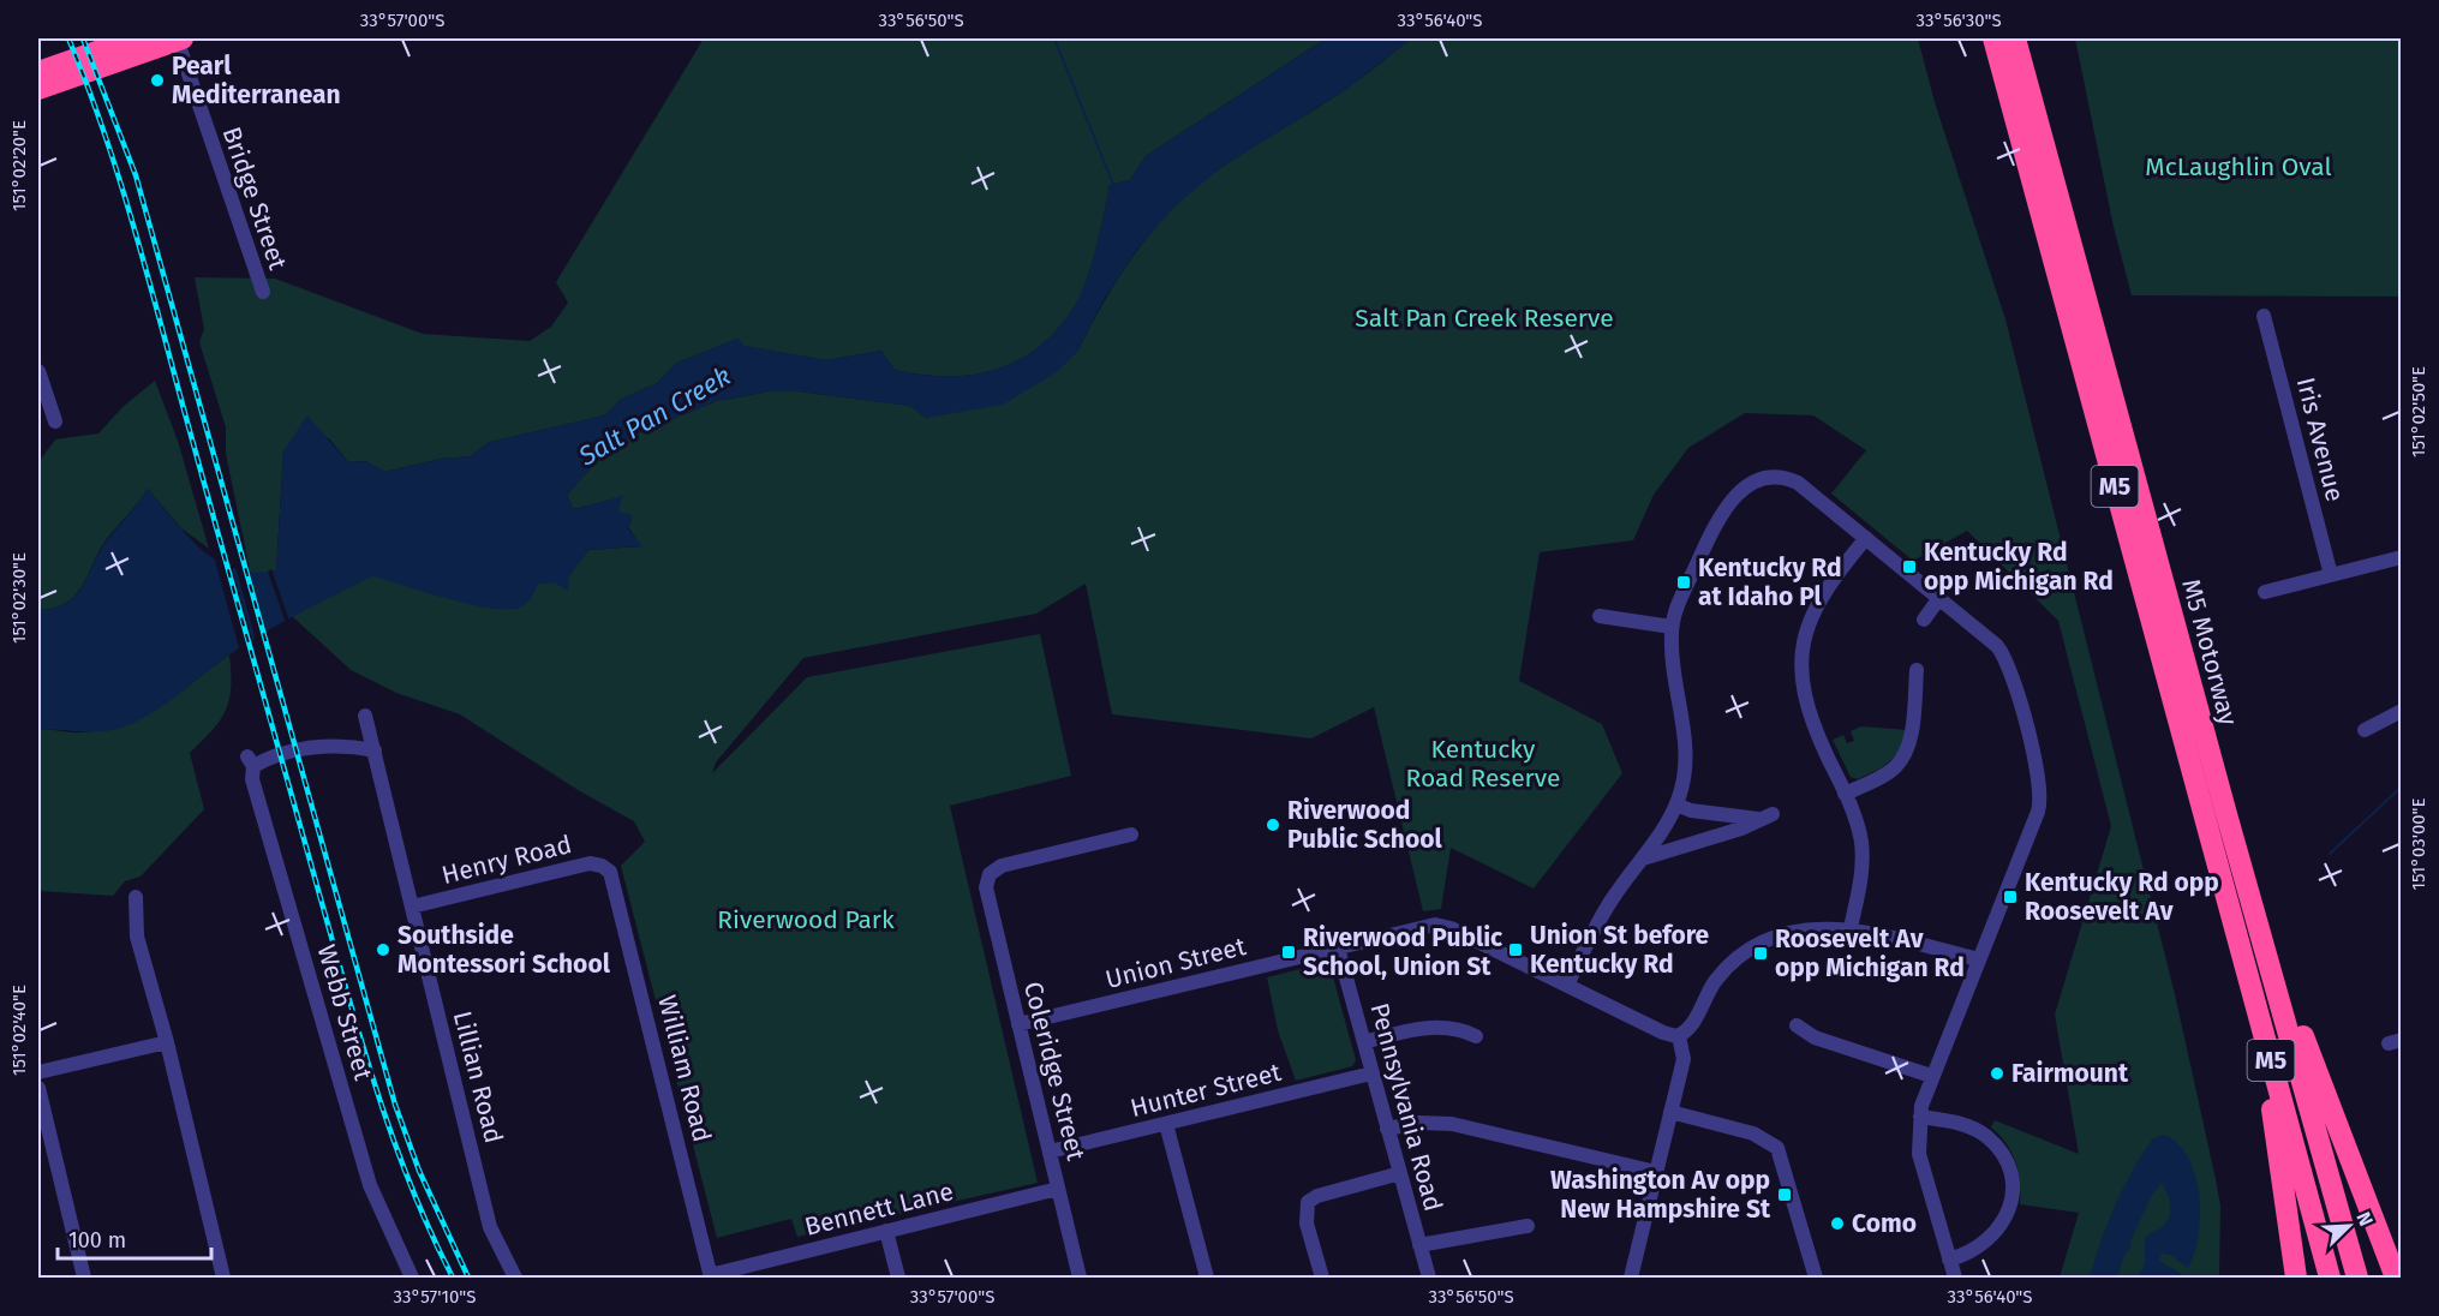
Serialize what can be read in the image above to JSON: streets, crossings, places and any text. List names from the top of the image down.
{
  "streets": {
    "highway": ["M5", "M5 Motorway"],
    "street": [
      "Bridge Street",
      "Iris Avenue",
      "Henry Road",
      "Union Street",
      "Webb Street",
      "William Road",
      "Coleridge Street",
      "Lillian Road",
      "Hunter Street",
      "Pennsylvania Road",
      "Bennett Lane"
    ]
  },
  "crossings": [
    ["Henry Road", "William Road"],
    ["Henry Road", "Lillian Road"],
    ["Union Street", "Coleridge Street"],
    ["Union Street", "Pennsylvania Road"],
    ["Webb Street", "Lillian Road"],
    ["William Road", "Bennett Lane"],
    ["Coleridge Street", "Hunter Street"],
    ["Coleridge Street", "Bennett Lane"],
    ["Hunter Street", "Pennsylvania Road"]
  ],
  "water": ["Salt Pan Creek"],
  "parks": [
    "McLaughlin Oval",
    "Salt Pan Creek Reserve",
    "Kentucky Road Reserve",
    "Riverwood Park"
  ],
  "places": {
    "other": [
      "Pearl Mediterranean",
      "Riverwood Public School",
      "Southside Montessori School",
      "Fairmount",
      "Como"
    ],
    "transit": [
      "Kentucky Rd opp Michigan Rd",
      "Kentucky Rd at Idaho Pl",
      "Kentucky Rd opp Roosevelt Av",
      "Union St before Kentucky Rd",
      "Riverwood Public School, Union St",
      "Roosevelt Av opp Michigan Rd",
      "Washington Av opp New Hampshire St"
    ]
  },
  "scale_bar": "100 m",
  "north": "top right",
  "coordinates": [
    "33°57'00\"S",
    "33°56'50\"S",
    "33°56'40\"S",
    "33°56'30\"S",
    "151°02'20\"E",
    "151°02'50\"E",
    "151°02'30\"E",
    "151°03'00\"E",
    "151°02'40\"E",
    "33°57'10\"S"
  ]
}
